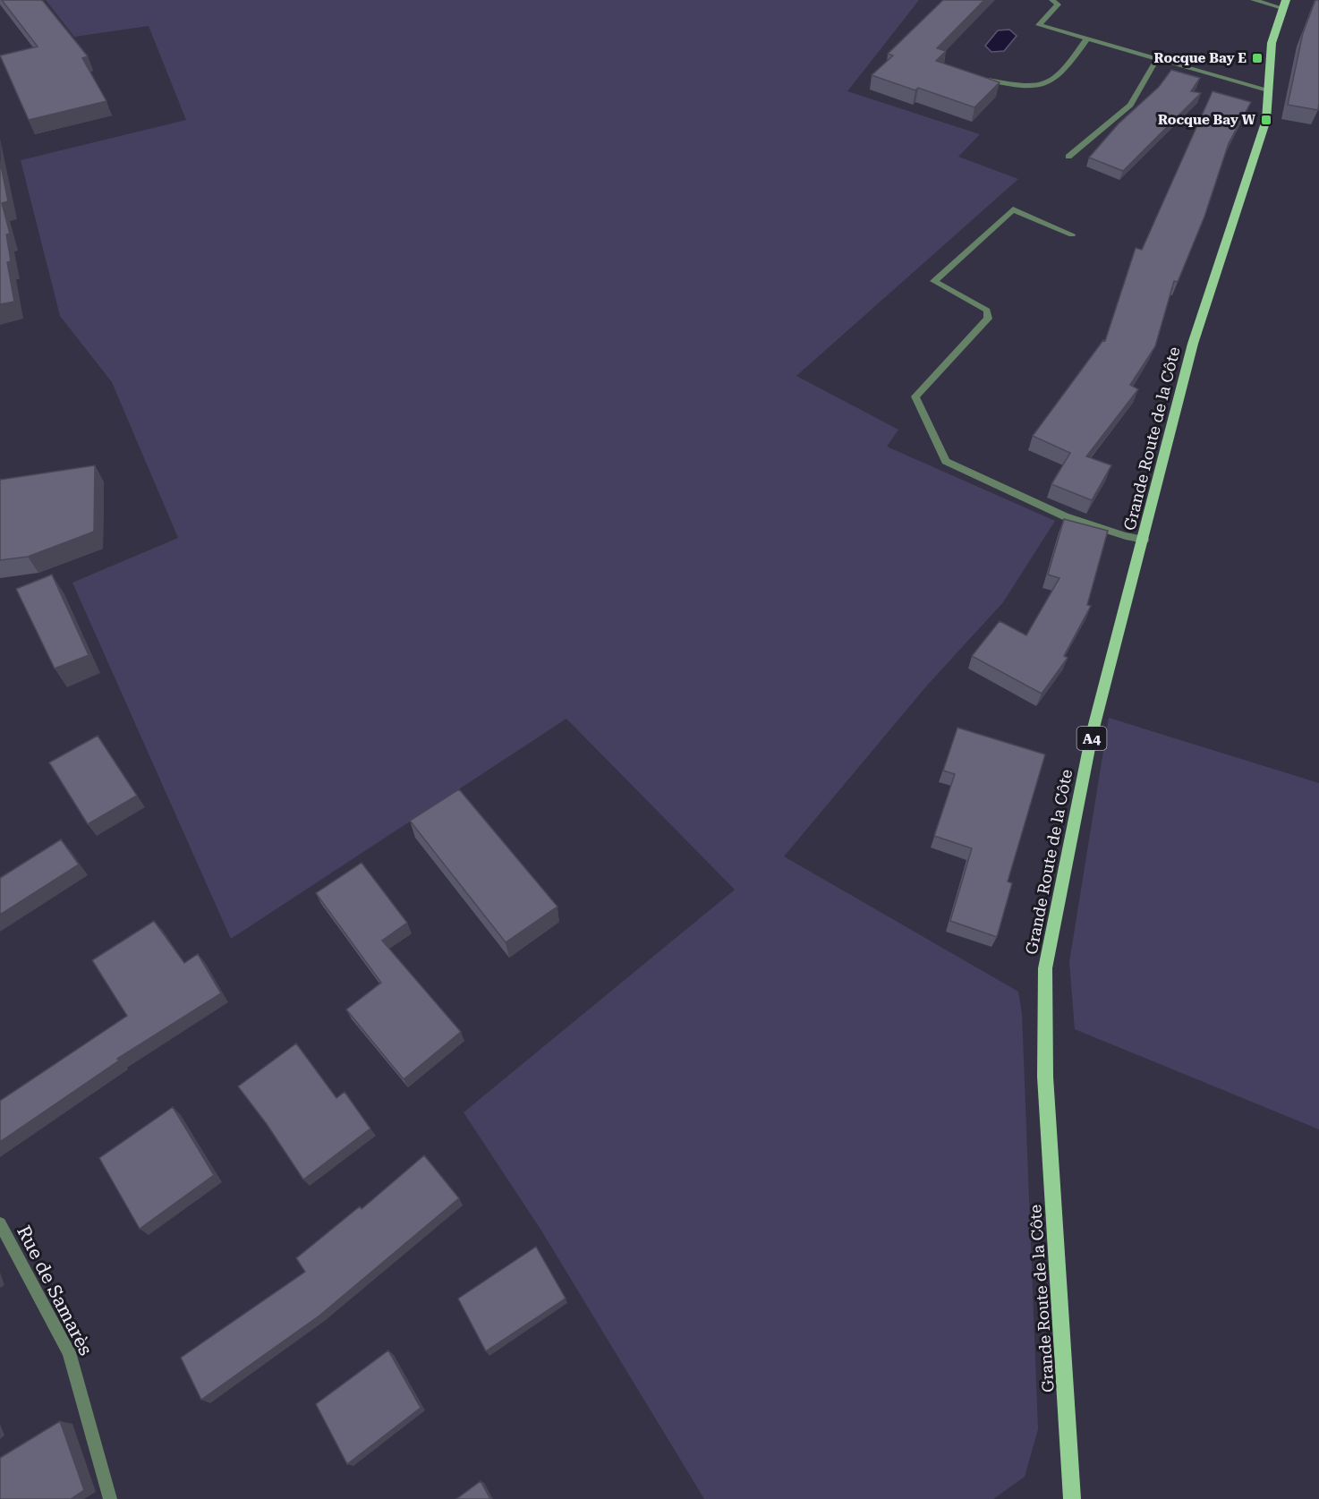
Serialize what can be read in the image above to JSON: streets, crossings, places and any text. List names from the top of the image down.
{
  "streets": {
    "main road": ["Grande Route de la Côte", "A4"],
    "street": ["Rue de Samarès"]
  },
  "places": {
    "transit": ["Rocque Bay E", "Rocque Bay W"]
  }
}
